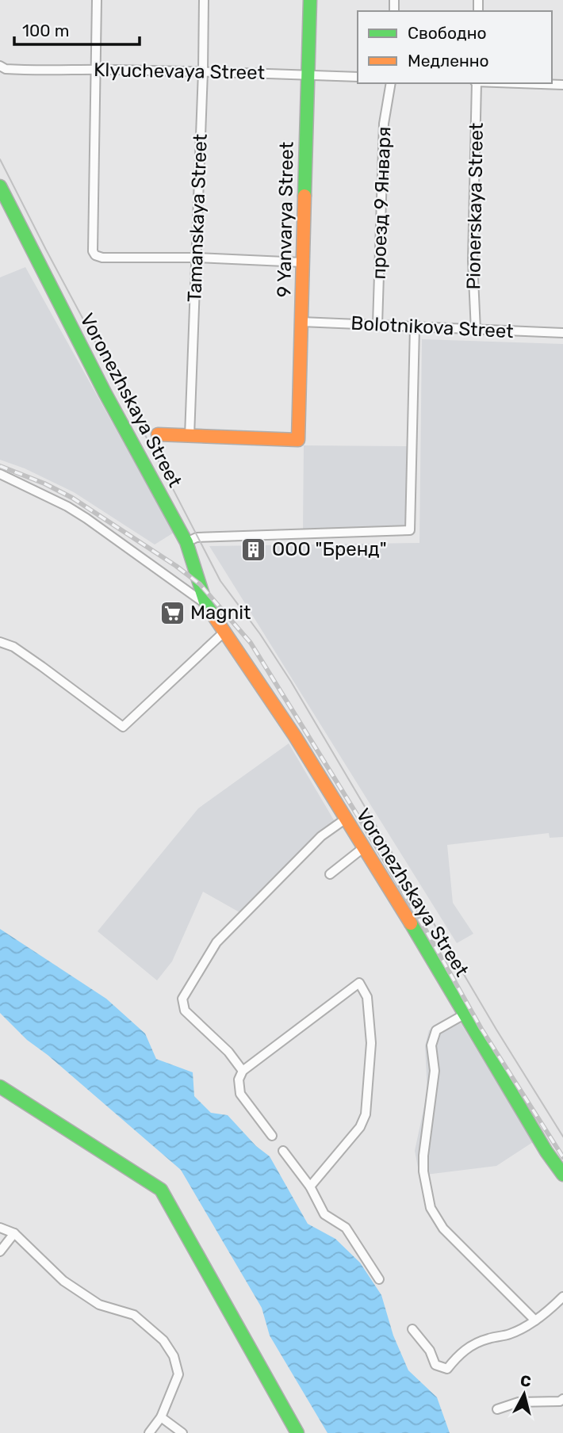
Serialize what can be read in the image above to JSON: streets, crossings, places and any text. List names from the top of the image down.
{
  "streets": {
    "street": [
      "Klyuchevaya Street",
      "проезд 9 Января",
      "Pionerskaya Street",
      "Tamanskaya Street",
      "9 Yanvarya Street",
      "Bolotnikova Street",
      "Voronezhskaya Street"
    ]
  },
  "crossings": [
    ["Klyuchevaya Street", "Tamanskaya Street"],
    ["Klyuchevaya Street", "9 Yanvarya Street"],
    ["проезд 9 Января", "Bolotnikova Street"],
    ["Pionerskaya Street", "Bolotnikova Street"],
    ["Tamanskaya Street", "9 Yanvarya Street"],
    ["9 Yanvarya Street", "Bolotnikova Street"]
  ],
  "places": {
    "building": ["ООО \"Бренд\""],
    "supermarket": ["Magnit"]
  },
  "legend": ["Свободно", "Медленно"],
  "scale_bar": "100 m",
  "north": "top"
}
